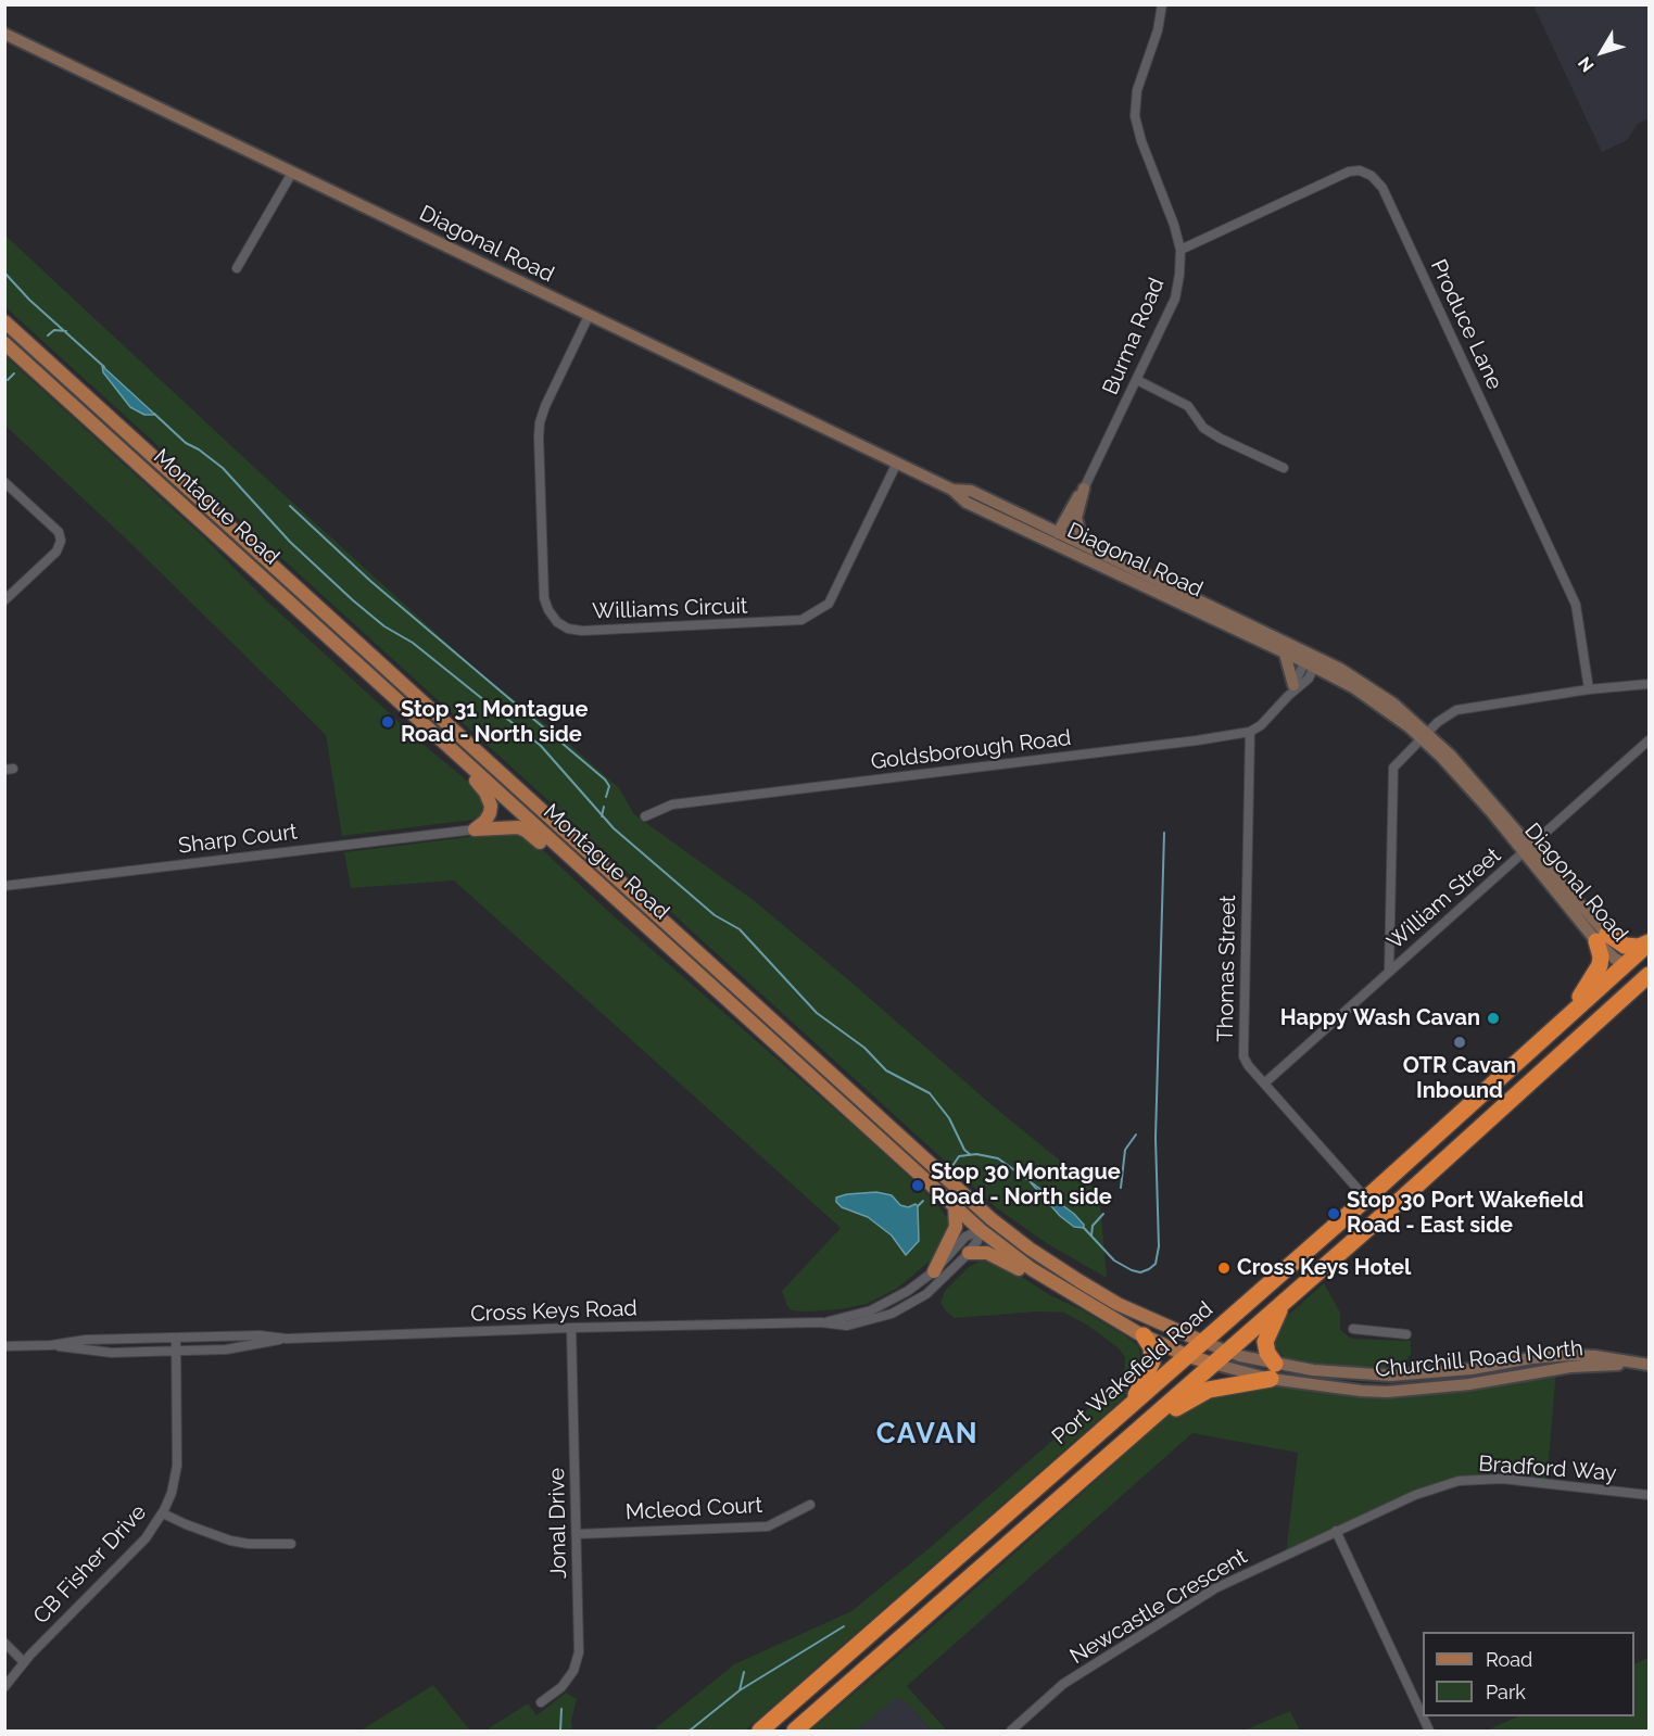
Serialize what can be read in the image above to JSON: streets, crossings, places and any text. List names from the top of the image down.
{
  "streets": {
    "highway": ["Port Wakefield Road"],
    "main road": ["Montague Road"],
    "street": [
      "Diagonal Road",
      "Produce Lane",
      "Burma Road",
      "Williams Circuit",
      "Goldsborough Road",
      "Sharp Court",
      "William Street",
      "Thomas Street",
      "Cross Keys Road",
      "Churchill Road North",
      "Bradford Way",
      "Mcleod Court",
      "Jonal Drive",
      "CB Fisher Drive",
      "Newcastle Crescent"
    ]
  },
  "crossings": [
    ["Diagonal Road", "Williams Circuit"],
    ["Diagonal Road", "William Street"],
    ["Diagonal Road", "Port Wakefield Road"],
    ["Produce Lane", "Burma Road"],
    ["Montague Road", "Cross Keys Road"],
    ["Montague Road", "Churchill Road North"],
    ["Montague Road", "Port Wakefield Road"],
    ["Goldsborough Road", "Thomas Street"],
    ["William Street", "Thomas Street"],
    ["Thomas Street", "Port Wakefield Road"],
    ["Cross Keys Road", "Jonal Drive"],
    ["Cross Keys Road", "CB Fisher Drive"],
    ["Churchill Road North", "Port Wakefield Road"],
    ["Bradford Way", "Newcastle Crescent"],
    ["Mcleod Court", "Jonal Drive"]
  ],
  "districts": ["CAVAN"],
  "places": [
    "Stop 31 Montague Road - North side",
    "Happy Wash Cavan",
    "OTR Cavan Inbound",
    "Stop 30 Montague Road - North side",
    "Stop 30 Port Wakefield Road - East side",
    "Cross Keys Hotel"
  ],
  "legend": ["Road", "Park"],
  "north": "bottom left"
}
